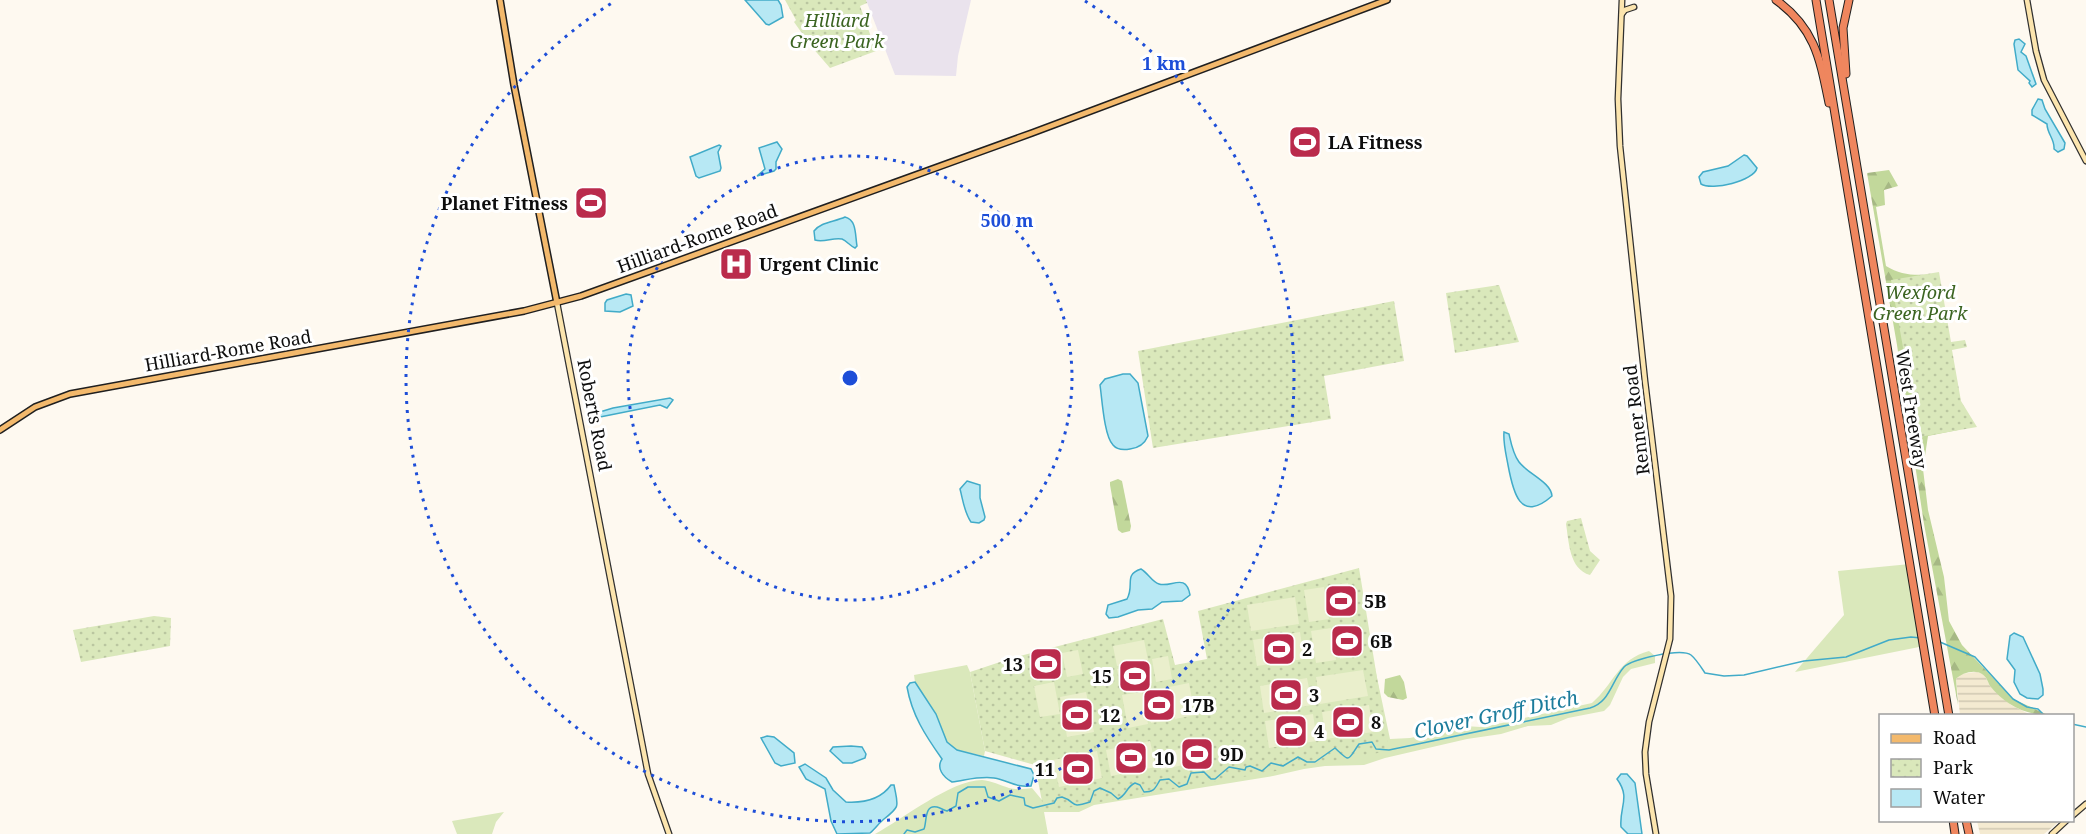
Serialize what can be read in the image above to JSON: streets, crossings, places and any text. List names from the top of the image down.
{
  "streets": {
    "highway": ["West Freeway"],
    "main road": ["Hilliard-Rome Road", "Roberts Road", "Renner Road"]
  },
  "crossings": [
    ["Hilliard-Rome Road", "Roberts Road"]
  ],
  "water": ["Clover Groff Ditch"],
  "parks": ["Hilliard Green Park", "Wexford Green Park"],
  "places": {
    "sports": [
      "LA Fitness",
      "Planet Fitness",
      "5B",
      "6B",
      "2",
      "13",
      "15",
      "3",
      "17B",
      "12",
      "8",
      "4",
      "9D",
      "10",
      "11"
    ],
    "hospital": ["Urgent Clinic"]
  },
  "legend": ["Road", "Park", "Water"],
  "rings": ["1 km", "500 m"]
}
